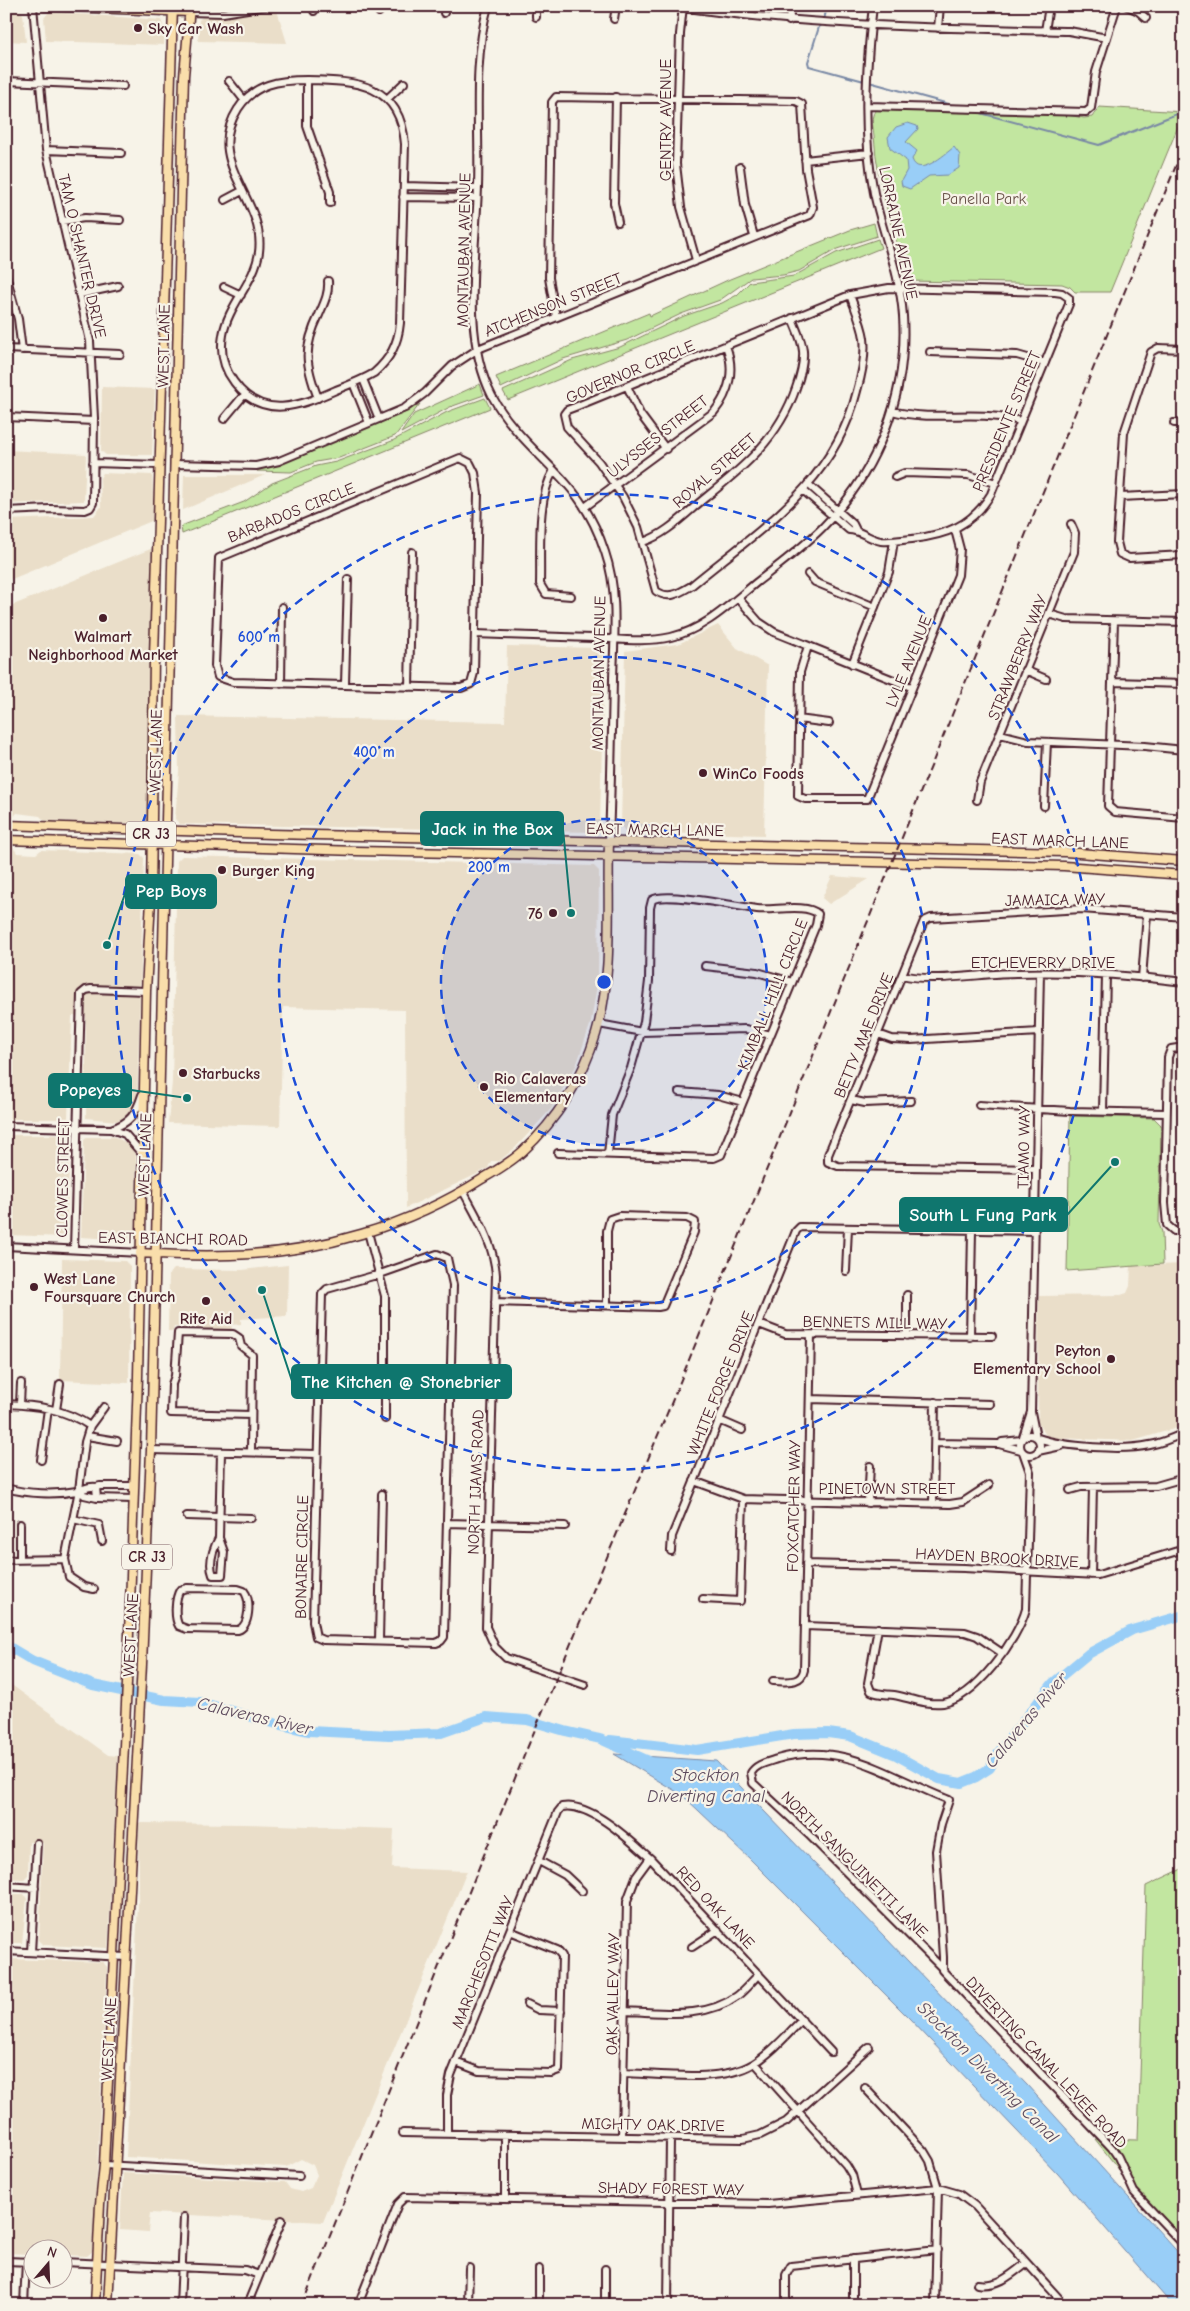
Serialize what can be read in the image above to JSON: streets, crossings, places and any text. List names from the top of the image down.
{
  "streets": {
    "main road": [
      "WEST LANE",
      "EAST MARCH LANE",
      "CR J3",
      "EAST BIANCHI ROAD"
    ],
    "street": [
      "GENTRY AVENUE",
      "LORRAINE AVENUE",
      "MONTAUBAN AVENUE",
      "TAM O SHANTER DRIVE",
      "ATCHENSON STREET",
      "GOVERNOR CIRCLE",
      "PRESIDENTE STREET",
      "ULYSSES STREET",
      "ROYAL STREET",
      "BARBADOS CIRCLE",
      "STRAWBERRY WAY",
      "LYLE AVENUE",
      "JAMAICA WAY",
      "ETCHEVERRY DRIVE",
      "KIMBALL HILL CIRCLE",
      "BETTY MAE DRIVE",
      "TIAMO WAY",
      "CLOWES STREET",
      "BENNETS MILL WAY",
      "WHITE FORGE DRIVE",
      "NORTH IJAMS ROAD",
      "PINETOWN STREET",
      "FOXCATCHER WAY",
      "BONAIRE CIRCLE",
      "HAYDEN BROOK DRIVE",
      "NORTH SANGUINETTI LANE",
      "RED OAK LANE",
      "MARCHESOTTI WAY",
      "OAK VALLEY WAY",
      "DIVERTING CANAL LEVEE ROAD",
      "MIGHTY OAK DRIVE",
      "SHADY FOREST WAY"
    ]
  },
  "crossings": [
    ["GENTRY AVENUE", "ATCHENSON STREET"],
    ["LORRAINE AVENUE", "MONTAUBAN AVENUE"],
    ["LORRAINE AVENUE", "PRESIDENTE STREET"],
    ["MONTAUBAN AVENUE", "ATCHENSON STREET"],
    ["MONTAUBAN AVENUE", "ULYSSES STREET"],
    ["MONTAUBAN AVENUE", "EAST MARCH LANE"],
    ["MONTAUBAN AVENUE", "EAST BIANCHI ROAD"],
    ["ATCHENSON STREET", "WEST LANE"],
    ["WEST LANE", "EAST MARCH LANE"],
    ["WEST LANE", "CLOWES STREET"],
    ["WEST LANE", "EAST BIANCHI ROAD"],
    ["GOVERNOR CIRCLE", "ULYSSES STREET"],
    ["GOVERNOR CIRCLE", "ROYAL STREET"],
    ["PRESIDENTE STREET", "LYLE AVENUE"],
    ["EAST MARCH LANE", "EAST BIANCHI ROAD"],
    ["JAMAICA WAY", "BETTY MAE DRIVE"],
    ["ETCHEVERRY DRIVE", "BETTY MAE DRIVE"],
    ["ETCHEVERRY DRIVE", "TIAMO WAY"],
    ["BETTY MAE DRIVE", "TIAMO WAY"],
    ["CLOWES STREET", "EAST BIANCHI ROAD"],
    ["EAST BIANCHI ROAD", "NORTH IJAMS ROAD"],
    ["BENNETS MILL WAY", "WHITE FORGE DRIVE"],
    ["BENNETS MILL WAY", "FOXCATCHER WAY"],
    ["WHITE FORGE DRIVE", "PINETOWN STREET"],
    ["PINETOWN STREET", "FOXCATCHER WAY"],
    ["FOXCATCHER WAY", "HAYDEN BROOK DRIVE"],
    ["NORTH SANGUINETTI LANE", "DIVERTING CANAL LEVEE ROAD"],
    ["RED OAK LANE", "MARCHESOTTI WAY"],
    ["RED OAK LANE", "OAK VALLEY WAY"],
    ["MARCHESOTTI WAY", "MIGHTY OAK DRIVE"],
    ["OAK VALLEY WAY", "MIGHTY OAK DRIVE"]
  ],
  "water": ["Calaveras River", "Stockton Diverting Canal"],
  "parks": ["Panella Park"],
  "places": [
    "Sky Car Wash",
    "Walmart Neighborhood Market",
    "WinCo Foods",
    "Burger King",
    "76",
    "Jack in the Box",
    "Pep Boys",
    "Starbucks",
    "Rio Calaveras Elementary",
    "Popeyes",
    "South L Fung Park",
    "West Lane Foursquare Church",
    "The Kitchen @ Stonebrier",
    "Rite Aid",
    "Peyton Elementary School"
  ],
  "north": "top",
  "rings": ["600 m", "400 m", "200 m"]
}
